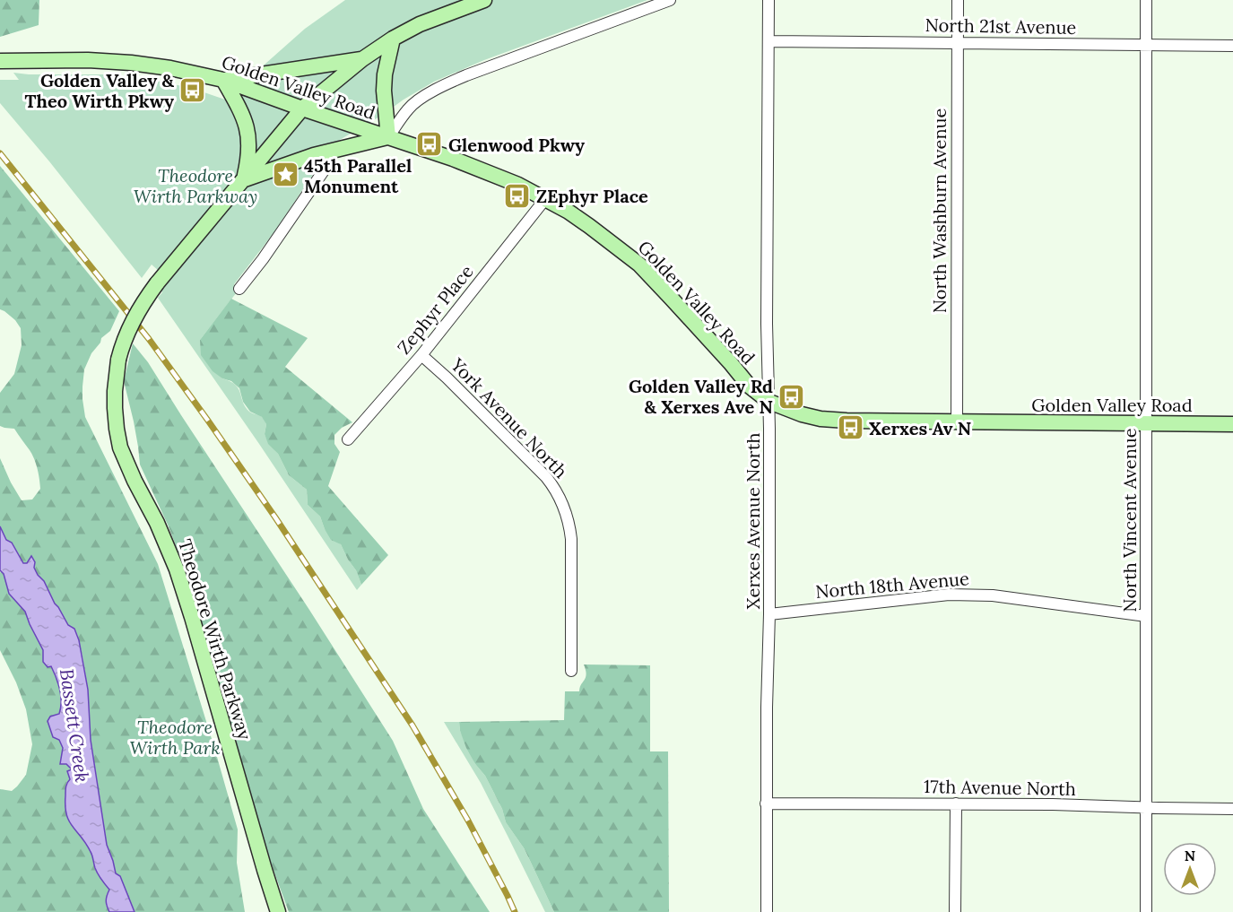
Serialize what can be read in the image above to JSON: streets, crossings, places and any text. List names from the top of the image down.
{
  "streets": {
    "street": [
      "North 21st Avenue",
      "Golden Valley Road",
      "North Washburn Avenue",
      "Zephyr Place",
      "York Avenue North",
      "North Vincent Avenue",
      "Xerxes Avenue North",
      "North 18th Avenue",
      "Theodore Wirth Parkway",
      "17th Avenue North"
    ]
  },
  "crossings": [
    ["North 21st Avenue", "North Washburn Avenue"],
    ["North 21st Avenue", "North Vincent Avenue"],
    ["North 21st Avenue", "Xerxes Avenue North"],
    ["Golden Valley Road", "North Washburn Avenue"],
    ["Golden Valley Road", "Zephyr Place"],
    ["Golden Valley Road", "North Vincent Avenue"],
    ["Golden Valley Road", "Xerxes Avenue North"],
    ["Golden Valley Road", "Theodore Wirth Parkway"],
    ["Zephyr Place", "York Avenue North"],
    ["North Vincent Avenue", "North 18th Avenue"],
    ["North Vincent Avenue", "17th Avenue North"],
    ["Xerxes Avenue North", "North 18th Avenue"],
    ["Xerxes Avenue North", "17th Avenue North"]
  ],
  "water": ["Bassett Creek"],
  "parks": ["Theodore Wirth Parkway", "Theodore Wirth Park"],
  "places": {
    "bus stop": [
      "Golden Valley & Theo Wirth Pkwy",
      "Glenwood Pkwy",
      "ZEphyr Place",
      "Golden Valley Rd & Xerxes Ave N",
      "Xerxes Av N"
    ],
    "place": ["45th Parallel Monument"]
  },
  "north": "top"
}
